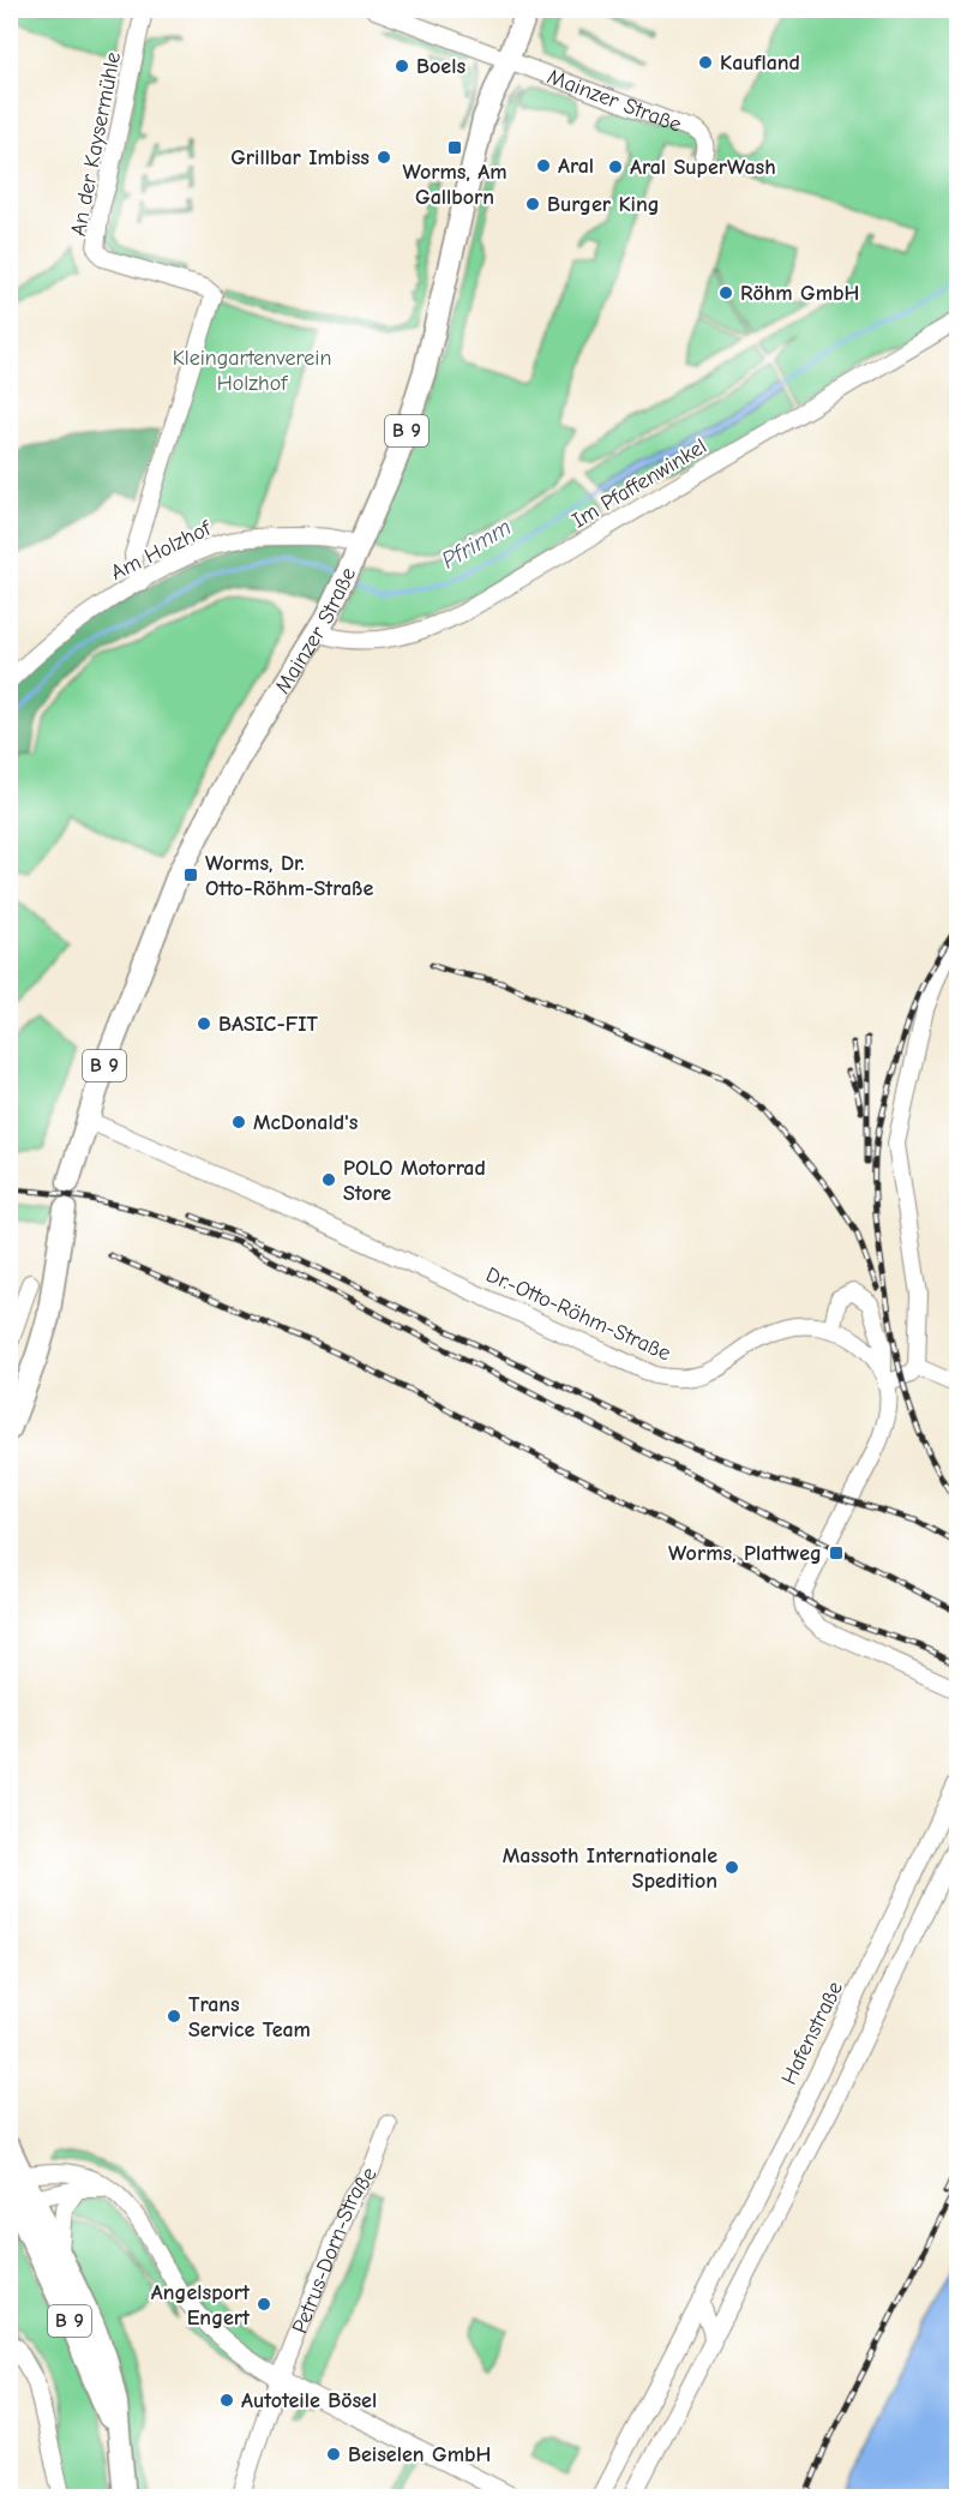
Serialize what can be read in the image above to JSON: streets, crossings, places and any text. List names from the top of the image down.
{
  "streets": {
    "main road": ["Mainzer Straße", "B 9"],
    "street": [
      "An der Kaysermühle",
      "Im Pfaffenwinkel",
      "Am Holzhof",
      "Dr.-Otto-Röhm-Straße",
      "Hafenstraße",
      "Petrus-Dorn-Straße"
    ]
  },
  "crossings": [
    ["Mainzer Straße", "Im Pfaffenwinkel"],
    ["Mainzer Straße", "Am Holzhof"],
    ["Mainzer Straße", "Dr.-Otto-Röhm-Straße"],
    ["An der Kaysermühle", "Am Holzhof"]
  ],
  "water": ["Pfrimm"],
  "parks": ["Kleingartenverein Holzhof"],
  "places": {
    "other": [
      "Kaufland",
      "Boels",
      "Grillbar Imbiss",
      "Aral",
      "Aral SuperWash",
      "Burger King",
      "Röhm GmbH",
      "BASIC-FIT",
      "McDonald's",
      "POLO Motorrad Store",
      "Massoth Internationale Spedition",
      "Trans Service Team",
      "Angelsport Engert",
      "Autoteile Bösel",
      "Beiselen GmbH"
    ],
    "transit": ["Worms, Am Gallborn", "Worms, Dr. Otto-Röhm-Straße", "Worms, Plattweg"]
  }
}
